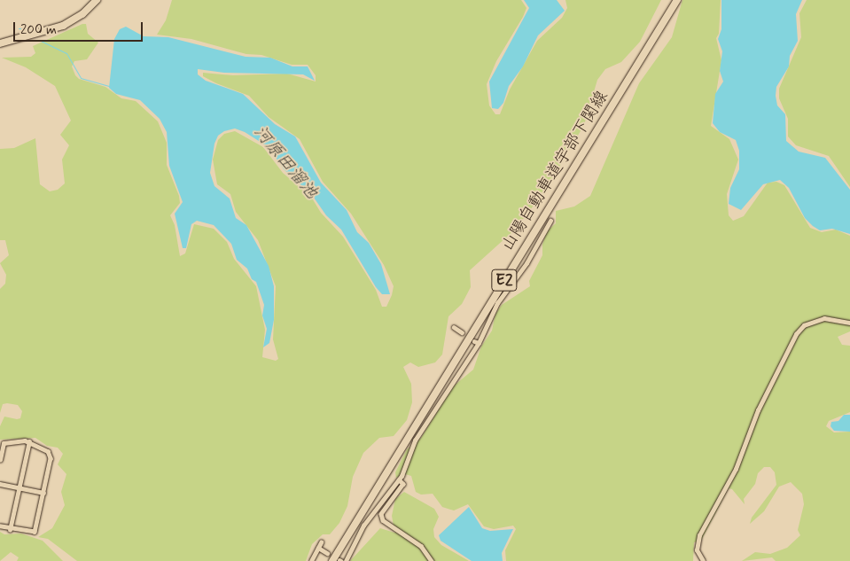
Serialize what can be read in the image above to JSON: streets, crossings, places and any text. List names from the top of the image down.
{
  "streets": {
    "highway": ["山陽自動車道宇部下関線", "E2"]
  },
  "water": ["河原田溜池"],
  "scale_bar": "200 m"
}
